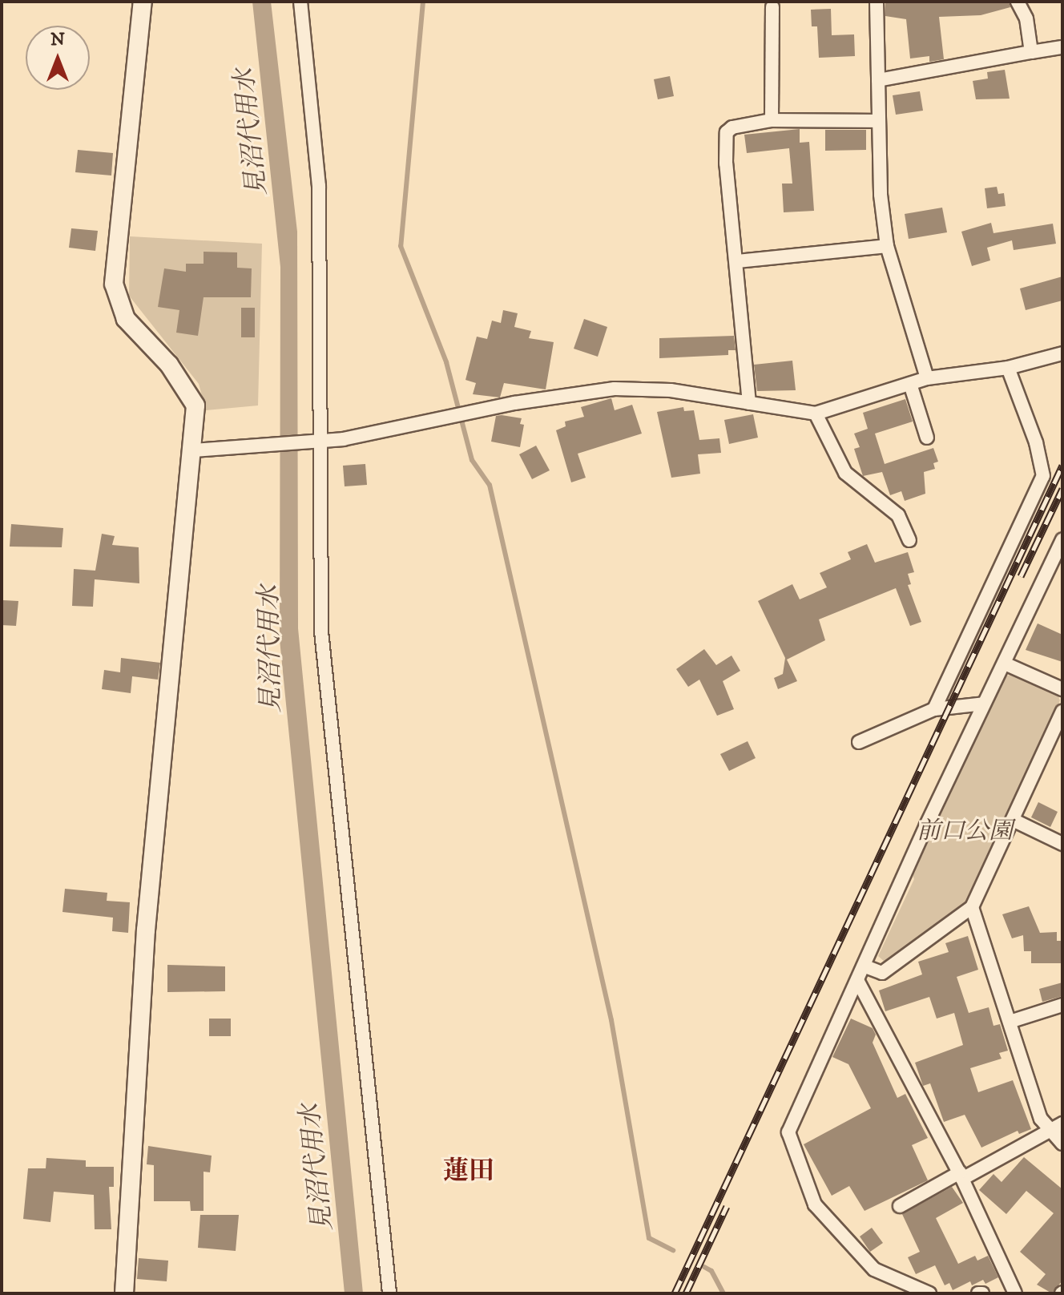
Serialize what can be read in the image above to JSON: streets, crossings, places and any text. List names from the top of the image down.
{
  "districts": ["蓮田"],
  "water": ["見沼代用水"],
  "parks": ["前口公園"],
  "north": "top"
}
